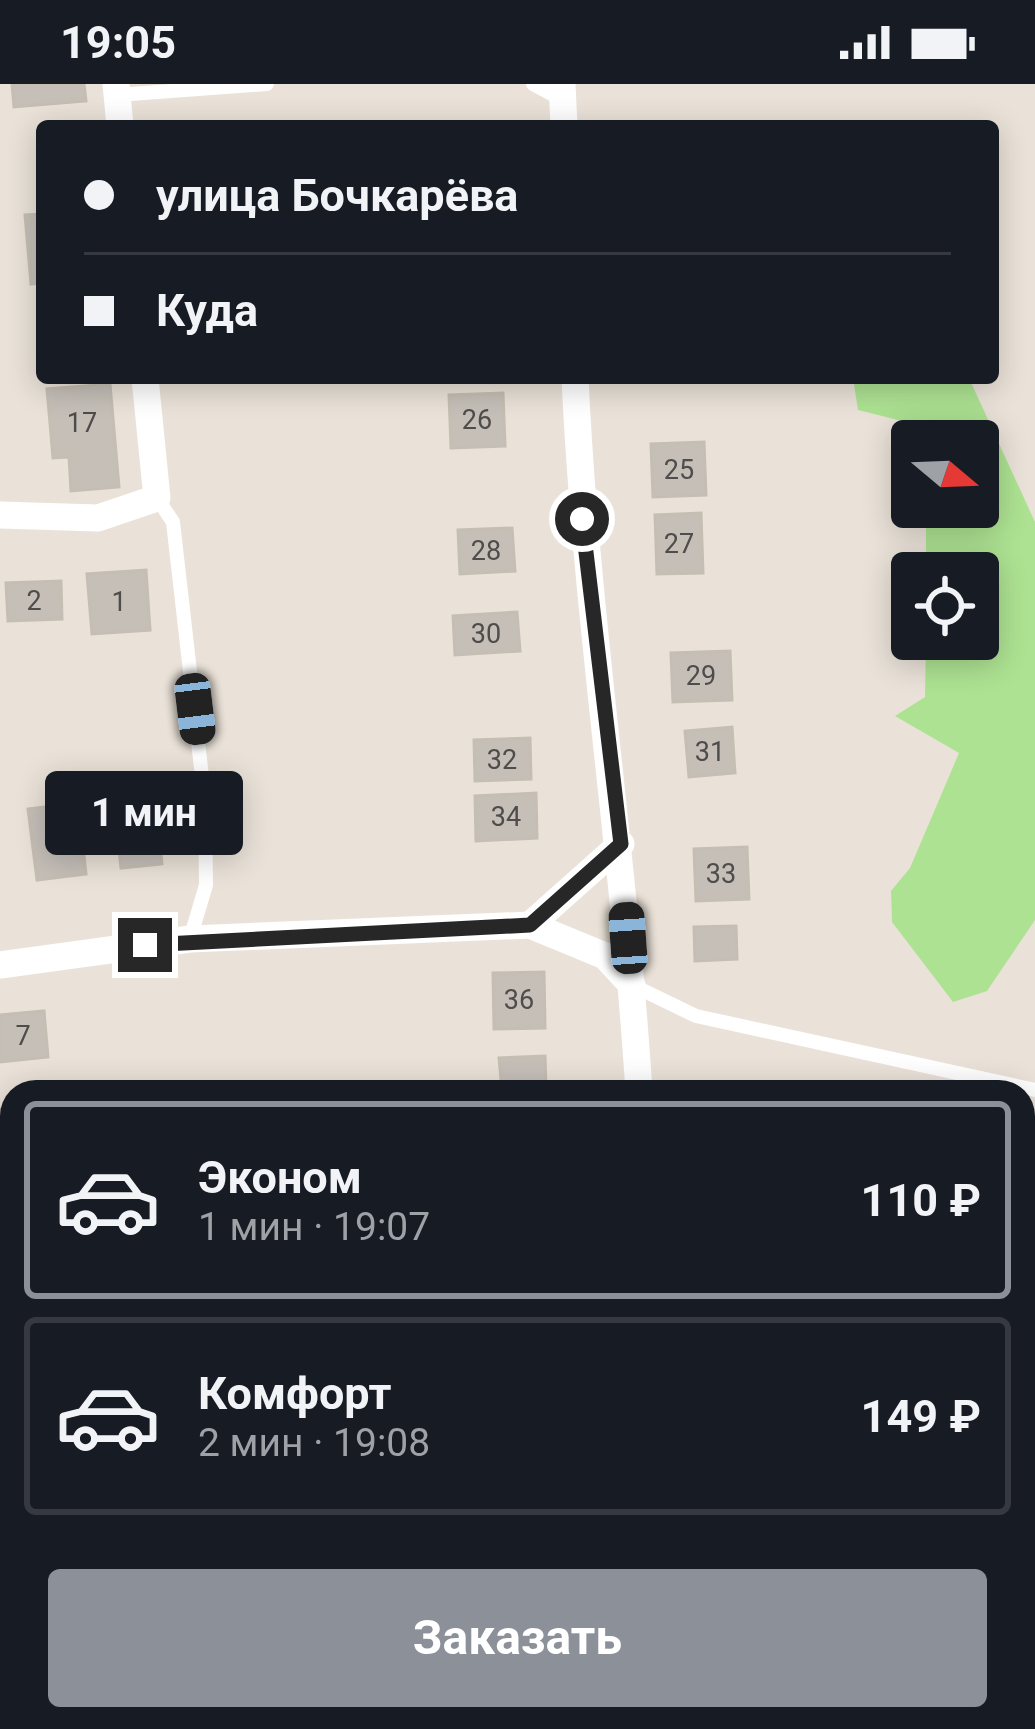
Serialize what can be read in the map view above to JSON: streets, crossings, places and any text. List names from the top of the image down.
{
  "house_numbers": [
    "26",
    "17",
    "25",
    "27",
    "28",
    "2",
    "1",
    "30",
    "29",
    "31",
    "32",
    "34",
    "33",
    "36",
    "7"
  ],
  "north": "right",
  "page": {
    "status": "19:05",
    "banner": ["улица Бочкарёва", "Куда"],
    "bubble": "1 мин",
    "list": [
      {
        "name": "Эконом",
        "note": "1 мин · 19:07",
        "value": "110 ₽"
      },
      {
        "name": "Комфорт",
        "note": "2 мин · 19:08",
        "value": "149 ₽"
      }
    ],
    "buttons": "Заказать"
  }
}
